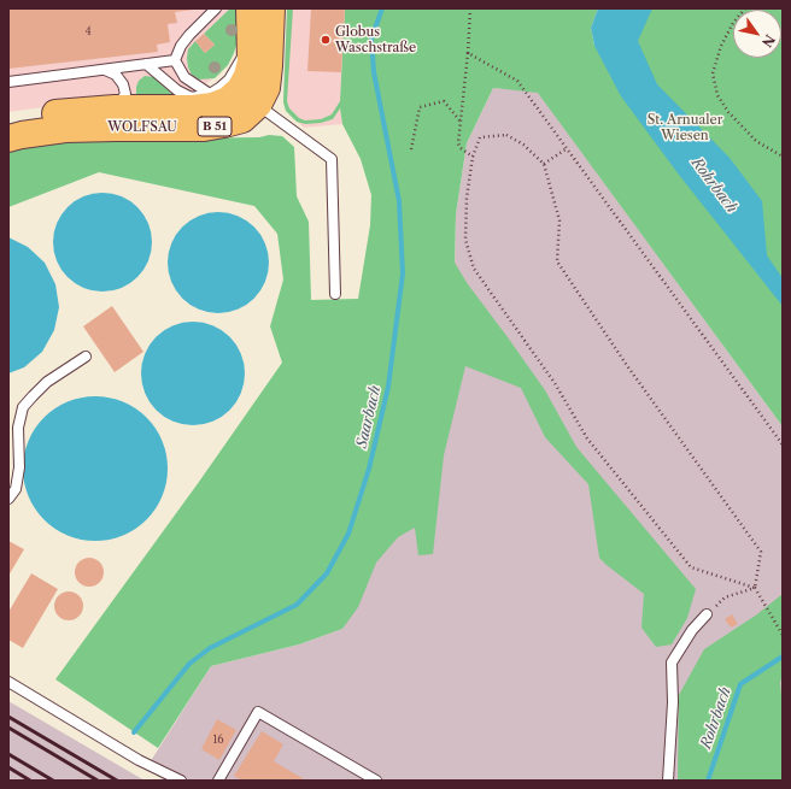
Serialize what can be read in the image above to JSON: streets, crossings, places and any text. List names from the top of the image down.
{
  "streets": {
    "main road": ["B 51", "WOLFSAU"]
  },
  "water": ["Rohrbach", "Saarbach"],
  "parks": ["St. Arnualer Wiesen"],
  "places": ["Globus Waschstraße"],
  "house_numbers": ["4", "16"],
  "north": "bottom right"
}
